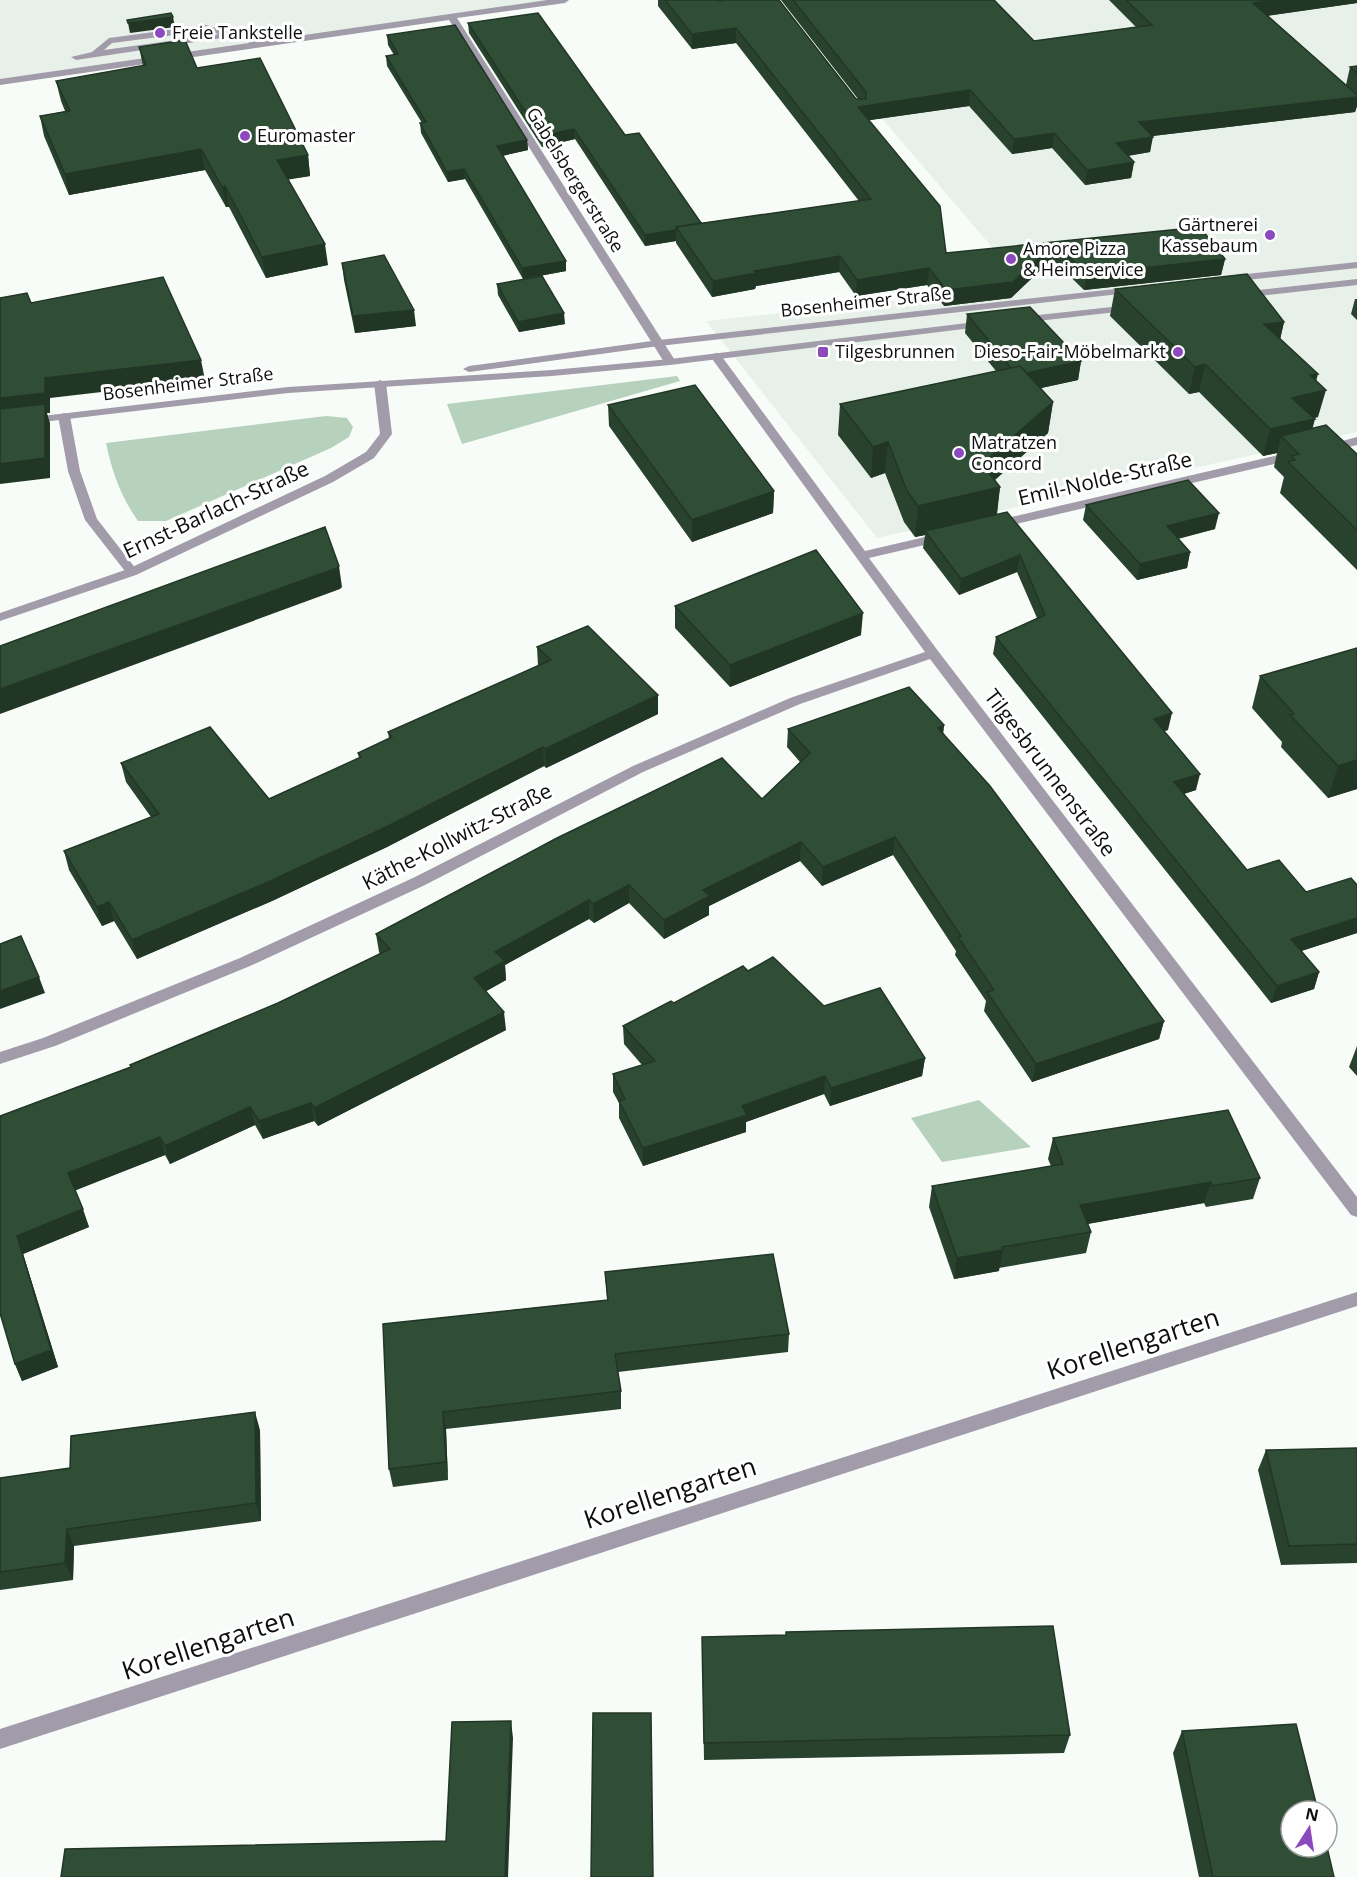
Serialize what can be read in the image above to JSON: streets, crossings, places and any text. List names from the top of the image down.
{
  "streets": {
    "street": [
      "Gabelsbergerstraße",
      "Bosenheimer Straße",
      "Emil-Nolde-Straße",
      "Ernst-Barlach-Straße",
      "Tilgesbrunnenstraße",
      "Käthe-Kollwitz-Straße",
      "Korellengarten"
    ]
  },
  "crossings": [
    ["Gabelsbergerstraße", "Bosenheimer Straße"],
    ["Bosenheimer Straße", "Ernst-Barlach-Straße"],
    ["Bosenheimer Straße", "Tilgesbrunnenstraße"],
    ["Tilgesbrunnenstraße", "Käthe-Kollwitz-Straße"]
  ],
  "places": {
    "other": [
      "Freie Tankstelle",
      "Euromaster",
      "Gärtnerei Kassebaum",
      "Amore Pizza & Heimservice",
      "Dieso-Fair-Möbelmarkt",
      "Matratzen Concord"
    ],
    "transit": ["Tilgesbrunnen"]
  },
  "north": "top"
}
